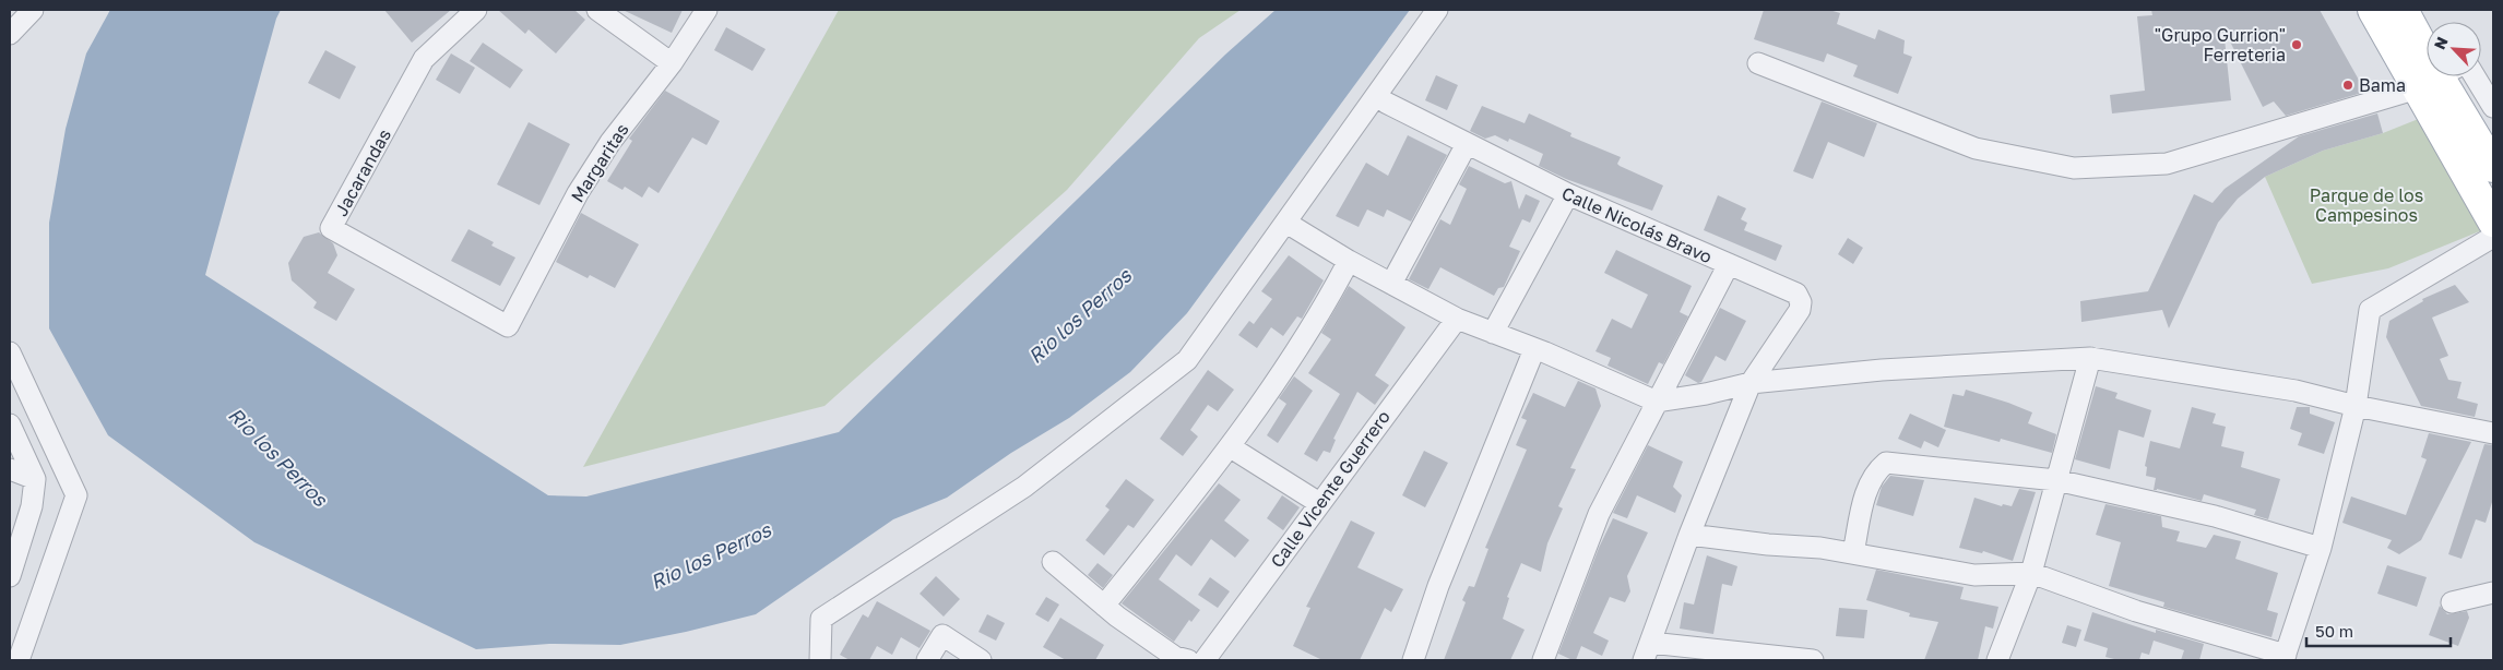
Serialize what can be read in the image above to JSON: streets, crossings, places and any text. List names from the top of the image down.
{
  "streets": {
    "street": [
      "Margaritas",
      "Jacarandas",
      "Calle Nicolás Bravo",
      "Calle Vicente Guerrero"
    ]
  },
  "crossings": [
    ["Margaritas", "Jacarandas"]
  ],
  "water": ["Rio los Perros"],
  "parks": ["Parque de los Campesinos"],
  "places": ["\"Grupo Gurrion\" Ferreteria", "Bama"],
  "scale_bar": "50 m",
  "north": "top left"
}
